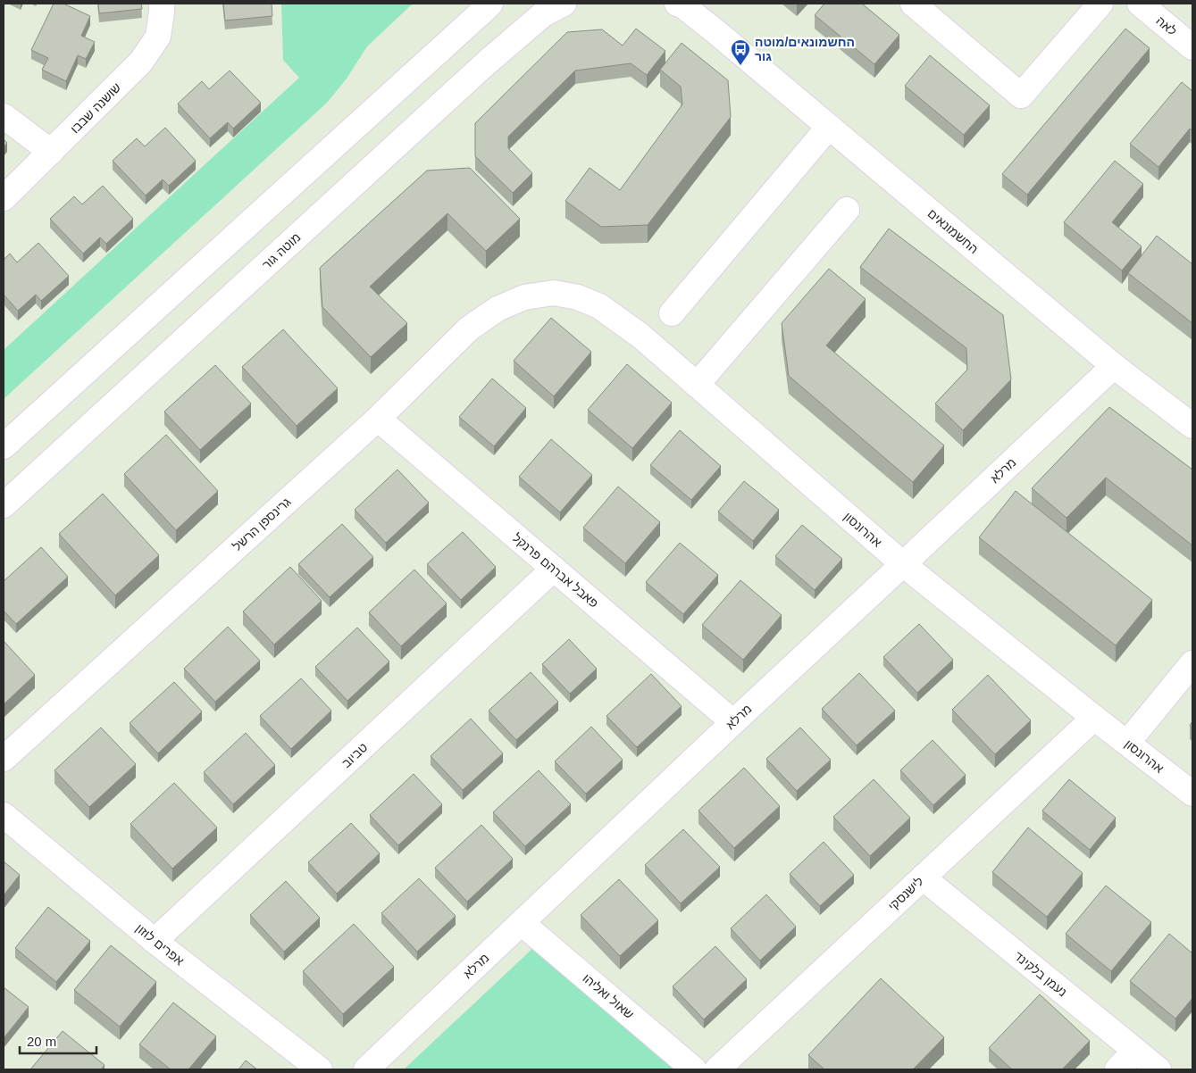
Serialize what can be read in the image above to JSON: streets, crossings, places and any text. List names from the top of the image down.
{
  "streets": {
    "street": [
      "לאה",
      "שושנה שבבו",
      "החשמונאים",
      "מוטה גור",
      "מרלא",
      "גרינספן הרשל",
      "אהרונסון",
      "פאבל אברהם פרנקל",
      "טביוב",
      "לישנסקי",
      "אפרים לוזון",
      "נעמן בלקינד",
      "שאול ואליהו"
    ]
  },
  "crossings": [
    ["החשמונאים", "מרלא"],
    ["מרלא", "אהרונסון"],
    ["מרלא", "פאבל אברהם פרנקל"],
    ["מרלא", "שאול ואליהו"],
    ["גרינספן הרשל", "אהרונסון"],
    ["גרינספן הרשל", "פאבל אברהם פרנקל"],
    ["אהרונסון", "לישנסקי"],
    ["פאבל אברהם פרנקל", "טביוב"],
    ["טביוב", "אפרים לוזון"],
    ["לישנסקי", "נעמן בלקינד"]
  ],
  "places": {
    "bus stop": ["החשמונאים/מוטה גור"]
  },
  "scale_bar": "20 m"
}
